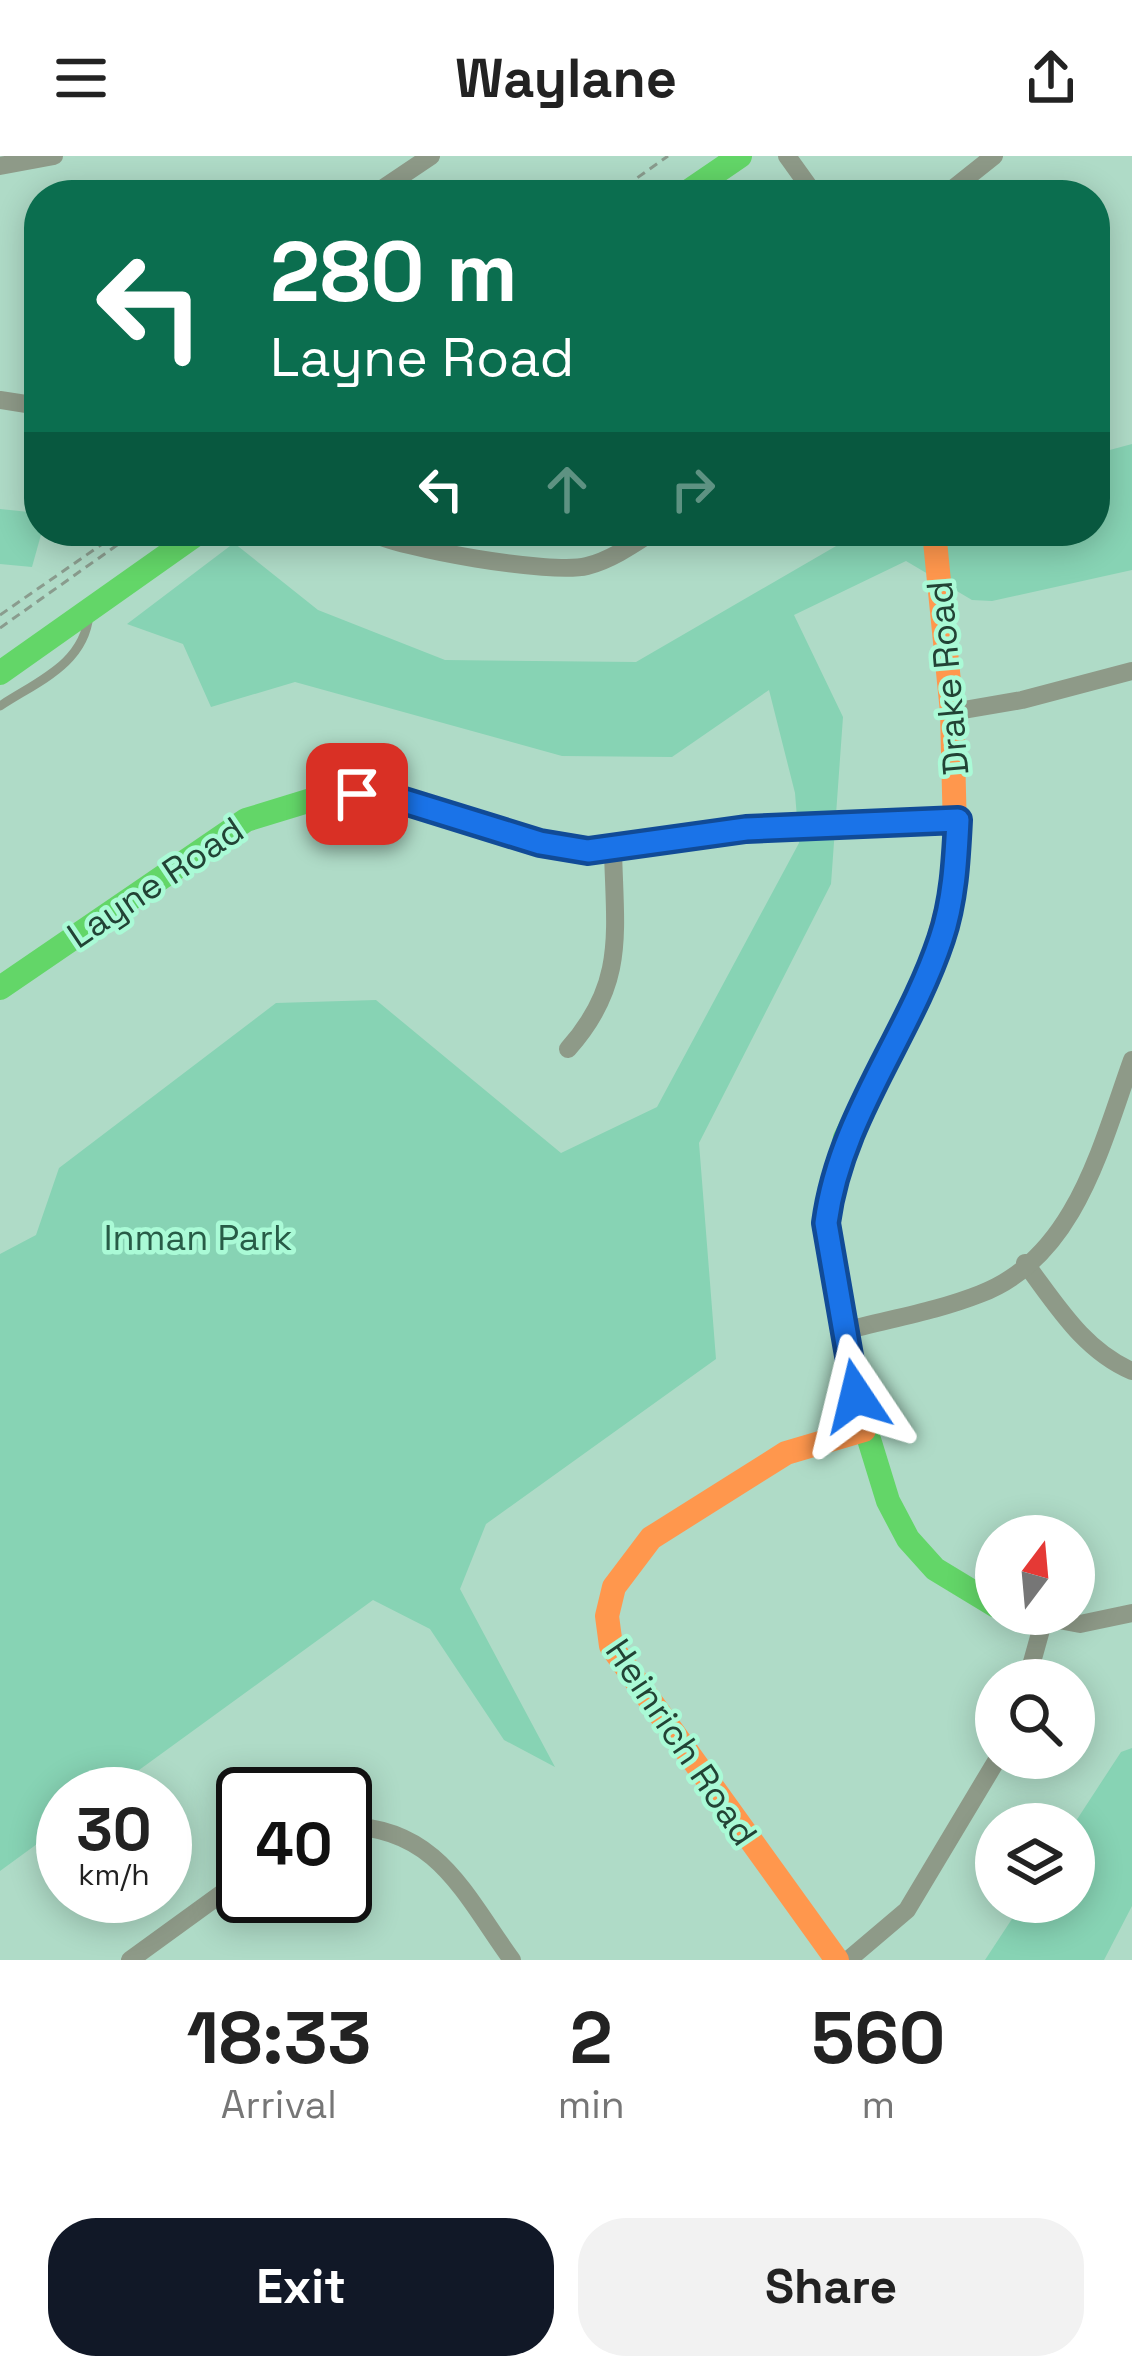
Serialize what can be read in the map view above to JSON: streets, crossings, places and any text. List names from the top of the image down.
{
  "streets": {
    "street": ["Drake Road", "Layne Road", "Heinrich Road"]
  },
  "crossings": [
    ["Drake Road", "Layne Road"],
    ["Drake Road", "Heinrich Road"]
  ],
  "parks": ["Inman Park"],
  "north": "top",
  "page": {
    "header": "Waylane",
    "turn": ["280 m", "Layne Road"],
    "speed": "30 km/h",
    "limit": "40",
    "eta": [
      "18:33",
      "Arrival",
      "2",
      "min",
      "560",
      "m"
    ],
    "buttons": ["Exit", "Share"]
  }
}
